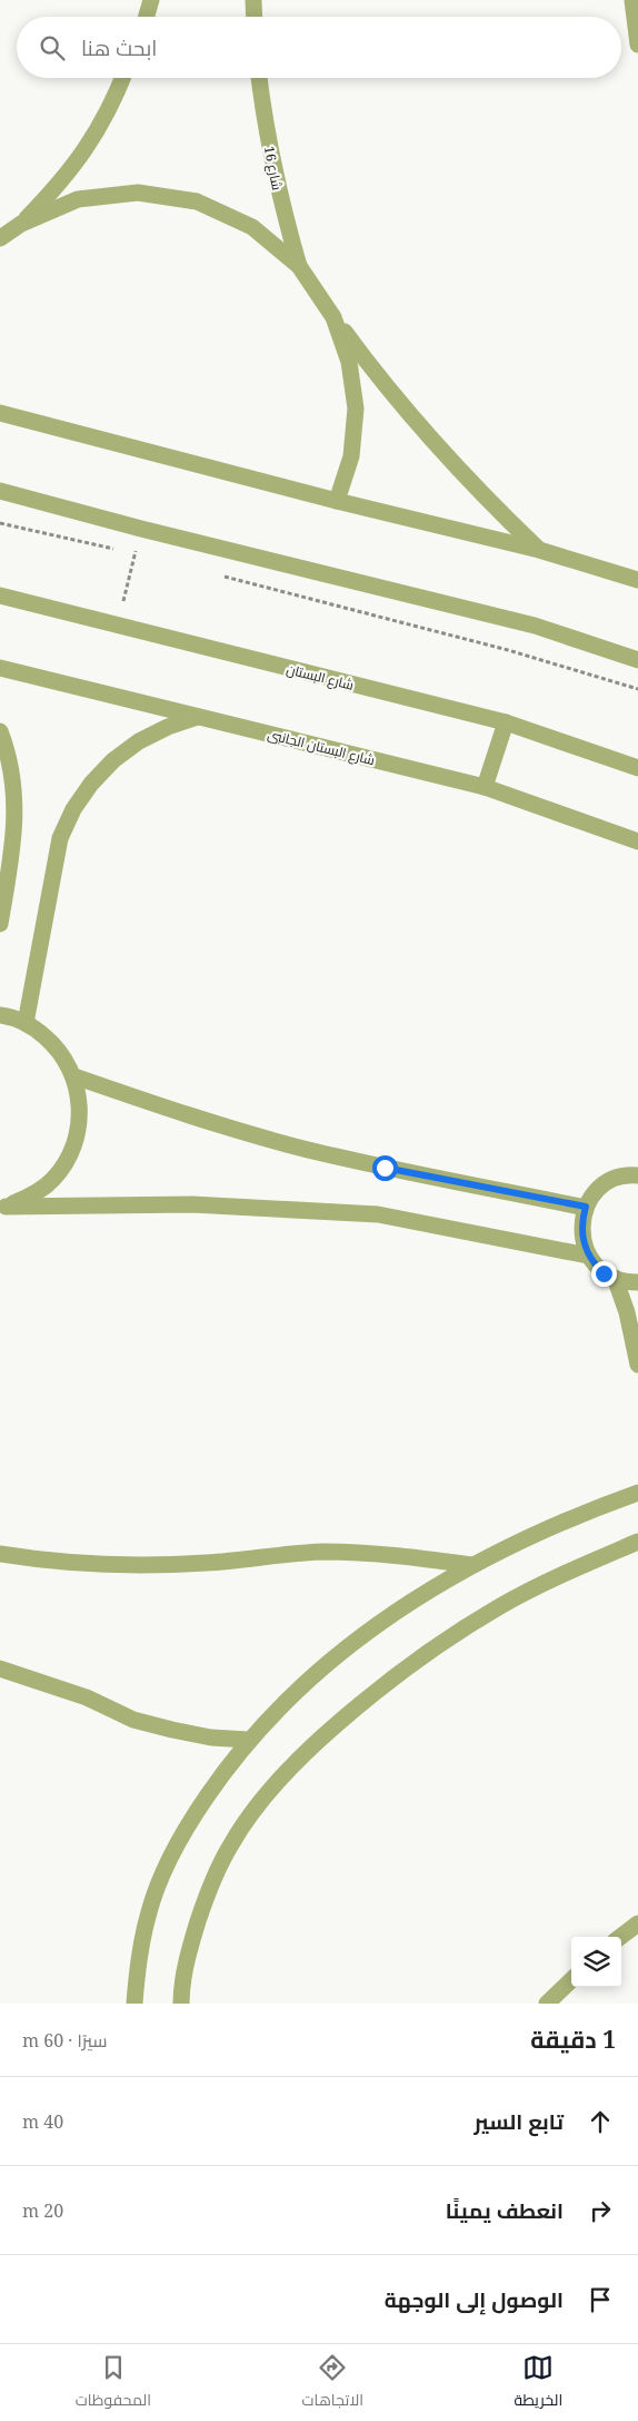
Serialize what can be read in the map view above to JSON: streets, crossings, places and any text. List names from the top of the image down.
{
  "streets": {
    "street": ["شارع 16", "شارع البستان", "شارع البستان الجانبى"]
  },
  "page": {
    "search": "ابحث هنا",
    "heading": ["1 دقيقة", "سيرًا · 60 m"],
    "list": [
      ["تابع السير", "40 m"],
      ["انعطف يمينًا", "20 m"],
      "الوصول إلى الوجهة"
    ],
    "nav": ["الخريطة", "الاتجاهات", "المحفوظات"]
  }
}
